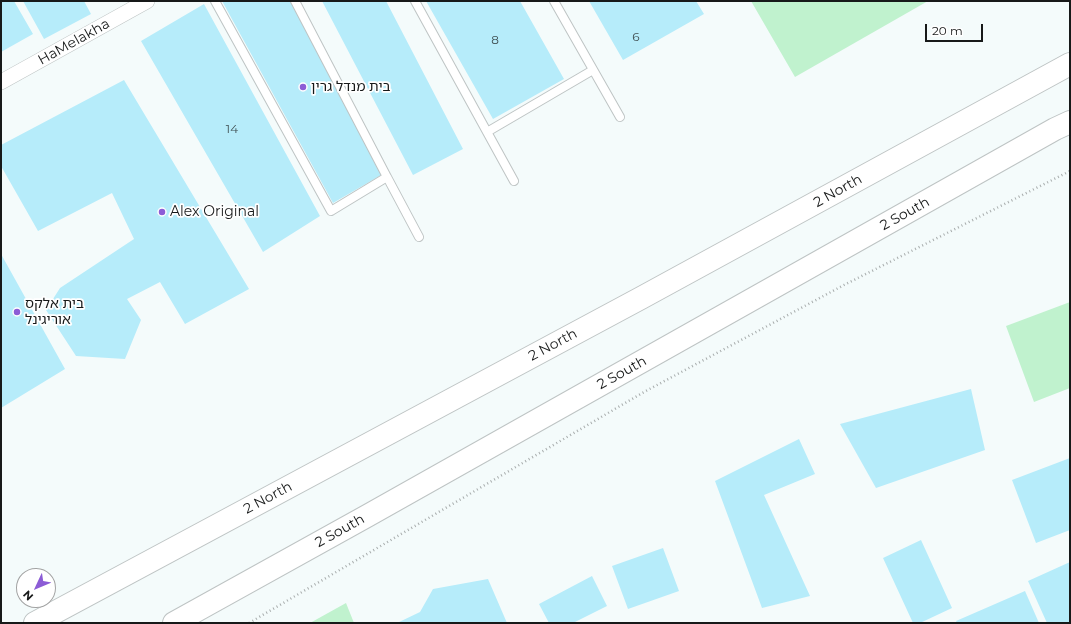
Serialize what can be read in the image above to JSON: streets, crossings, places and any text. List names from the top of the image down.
{
  "streets": {
    "highway": ["2 North", "2 South"],
    "street": ["HaMelakha"]
  },
  "places": ["בית מנדל גרין", "Alex Original", "בית אלקס אוריגינל"],
  "house_numbers": ["6", "8", "14"],
  "scale_bar": "20 m",
  "north": "bottom left"
}
